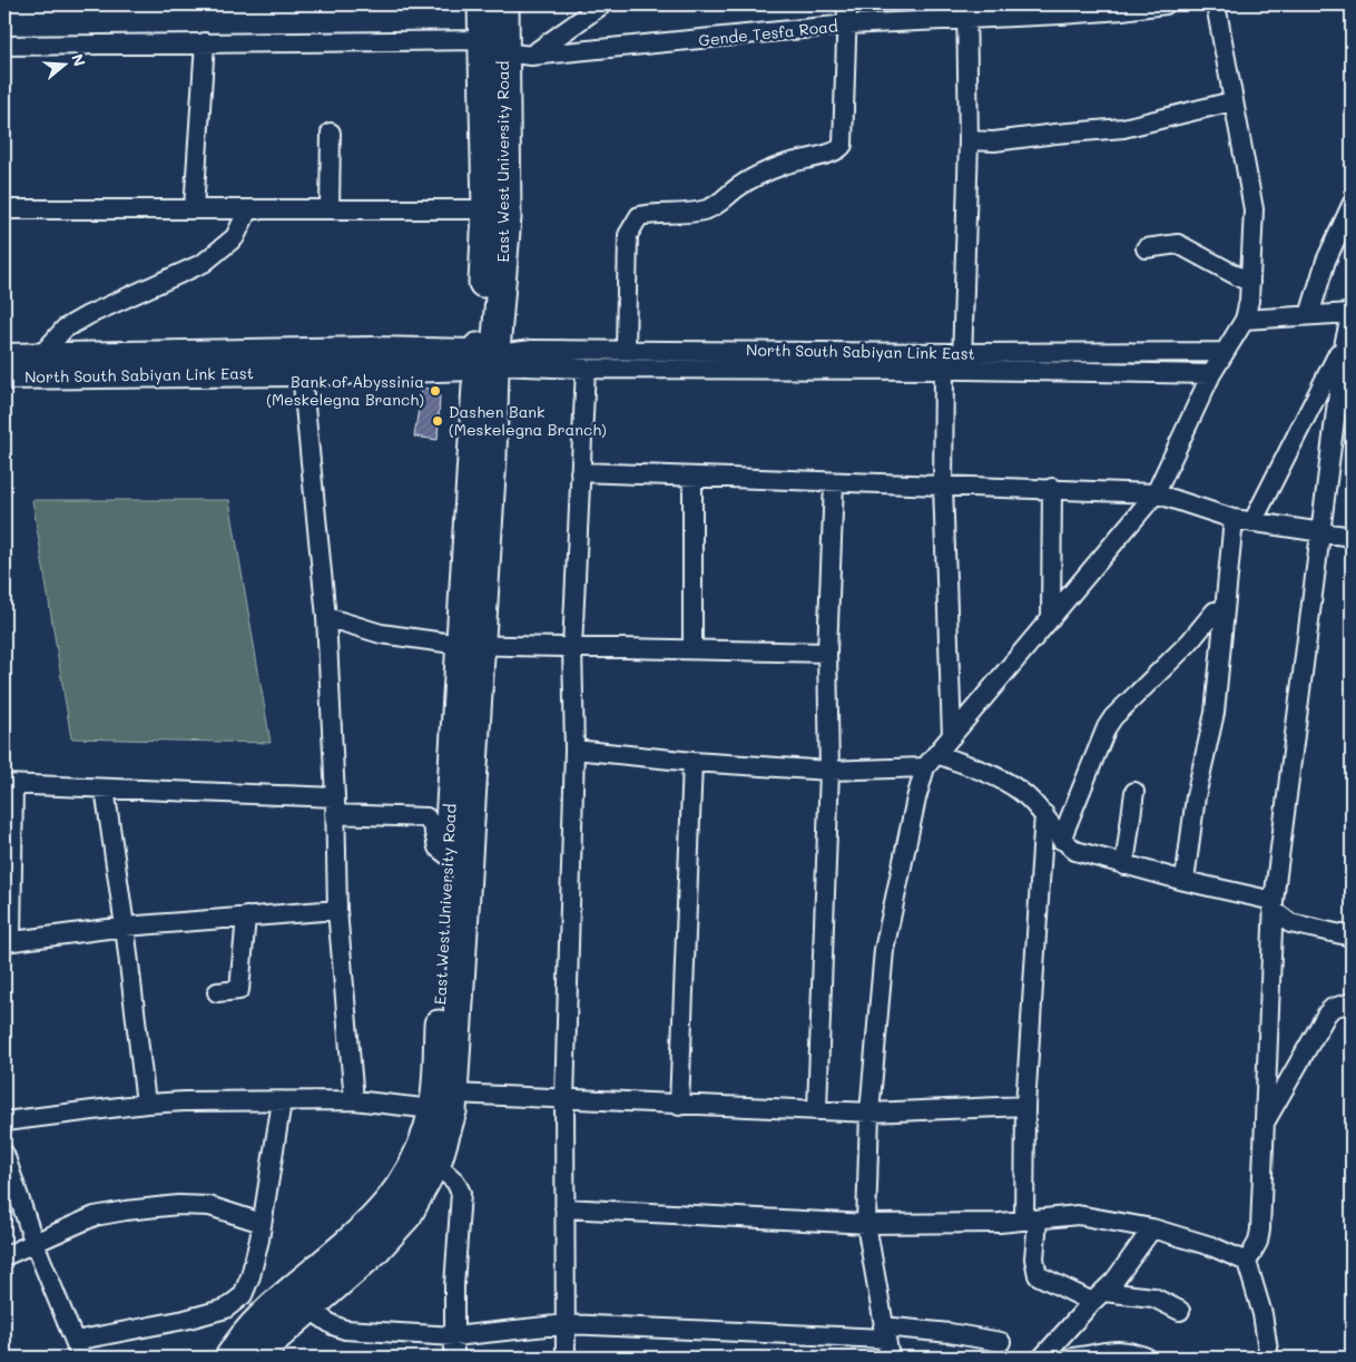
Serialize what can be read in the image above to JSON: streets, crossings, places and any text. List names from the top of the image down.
{
  "streets": {
    "main road": ["East West University Road", "North South Sabiyan Link East"],
    "street": ["Gende Tesfa Road"]
  },
  "crossings": [
    ["Gende Tesfa Road", "East West University Road"],
    ["East West University Road", "North South Sabiyan Link East"]
  ],
  "places": ["Bank of Abyssinia (Meskelegna Branch)", "Dashen Bank (Meskelegna Branch)"],
  "north": "right"
}
